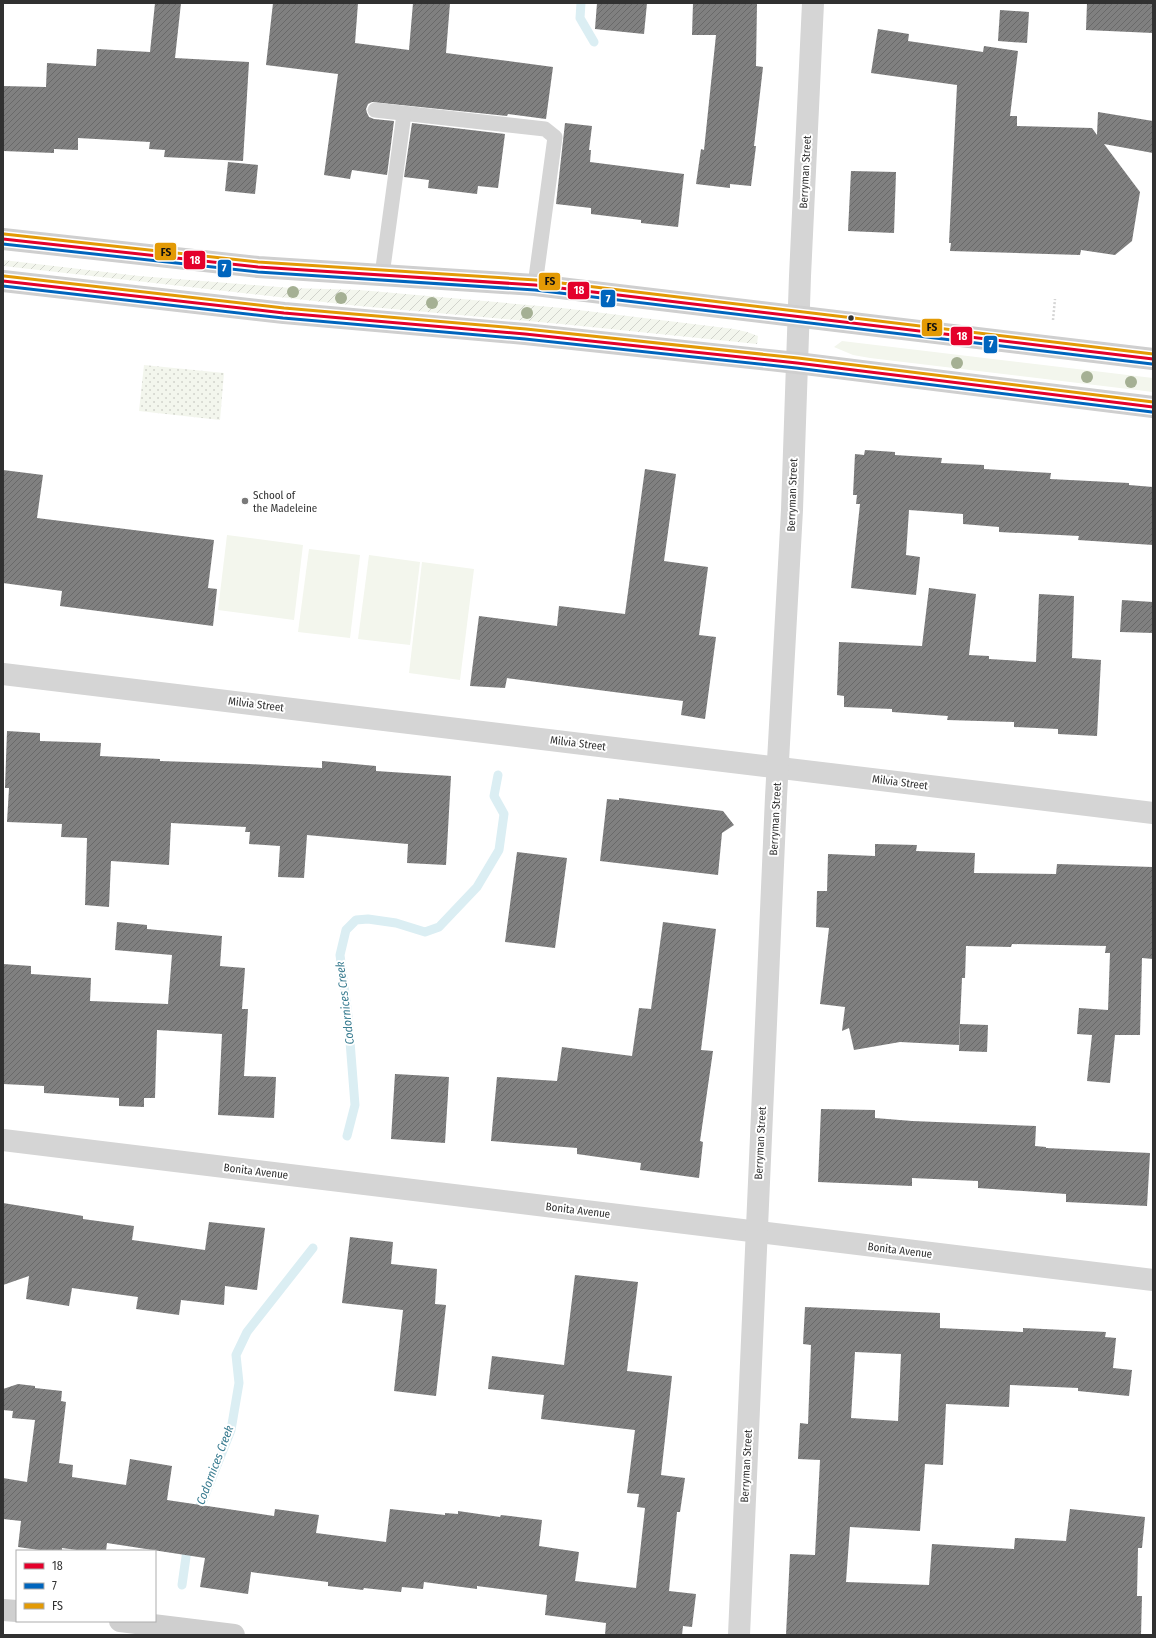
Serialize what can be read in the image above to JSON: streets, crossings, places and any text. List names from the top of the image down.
{
  "streets": {
    "street": ["Berryman Street", "Milvia Street", "Bonita Avenue"]
  },
  "crossings": [
    ["Berryman Street", "Milvia Street"],
    ["Berryman Street", "Bonita Avenue"]
  ],
  "water": ["Codornices Creek"],
  "places": ["School of the Madeleine"],
  "lines": ["transit line FS", "transit line 18", "transit line 7"],
  "legend": ["18", "7", "FS"]
}
